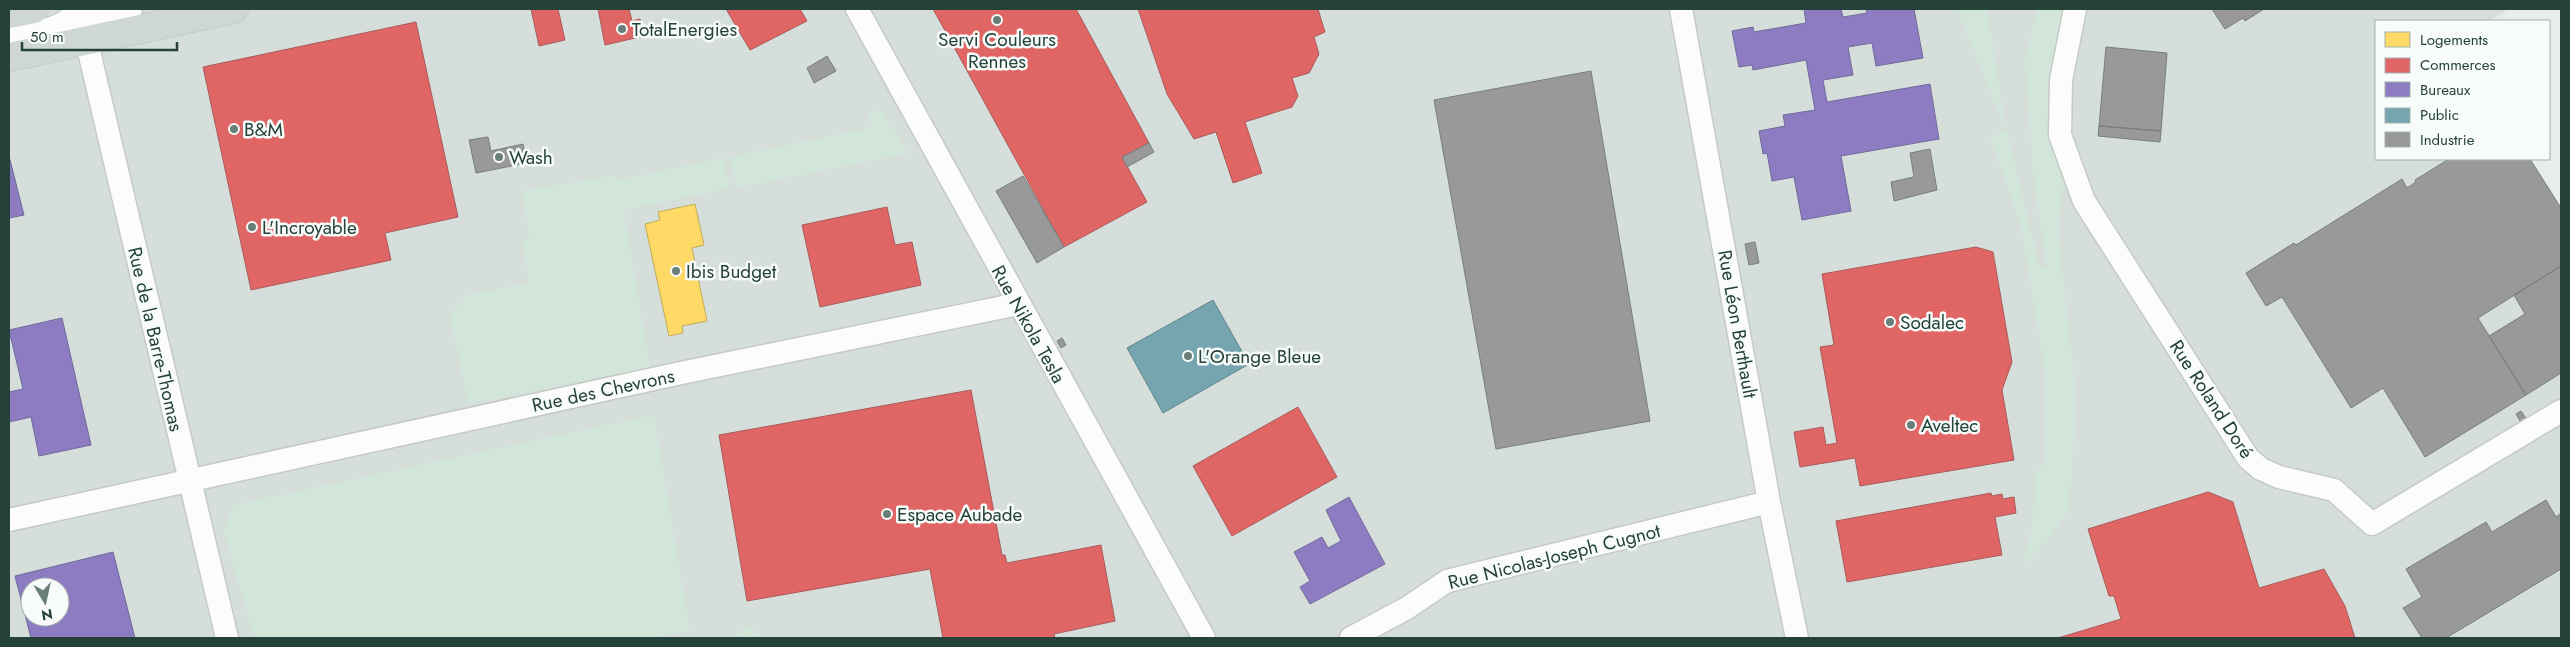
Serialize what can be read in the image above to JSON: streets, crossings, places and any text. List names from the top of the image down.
{
  "streets": {
    "street": [
      "Rue Nikola Tesla",
      "Rue Léon Berthault",
      "Rue de la Barre-Thomas",
      "Rue des Chevrons",
      "Rue Roland Doré",
      "Rue Nicolas-Joseph Cugnot"
    ]
  },
  "crossings": [
    ["Rue Nikola Tesla", "Rue des Chevrons"],
    ["Rue Léon Berthault", "Rue Nicolas-Joseph Cugnot"],
    ["Rue de la Barre-Thomas", "Rue des Chevrons"]
  ],
  "places": [
    "Servi Couleurs Rennes",
    "TotalEnergies",
    "B&M",
    "Wash",
    "L'Incroyable",
    "Ibis Budget",
    "Sodalec",
    "L'Orange Bleue",
    "Aveltec",
    "Espace Aubade"
  ],
  "legend": [
    "Logements",
    "Commerces",
    "Bureaux",
    "Public",
    "Industrie"
  ],
  "scale_bar": "50 m",
  "north": "bottom"
}
